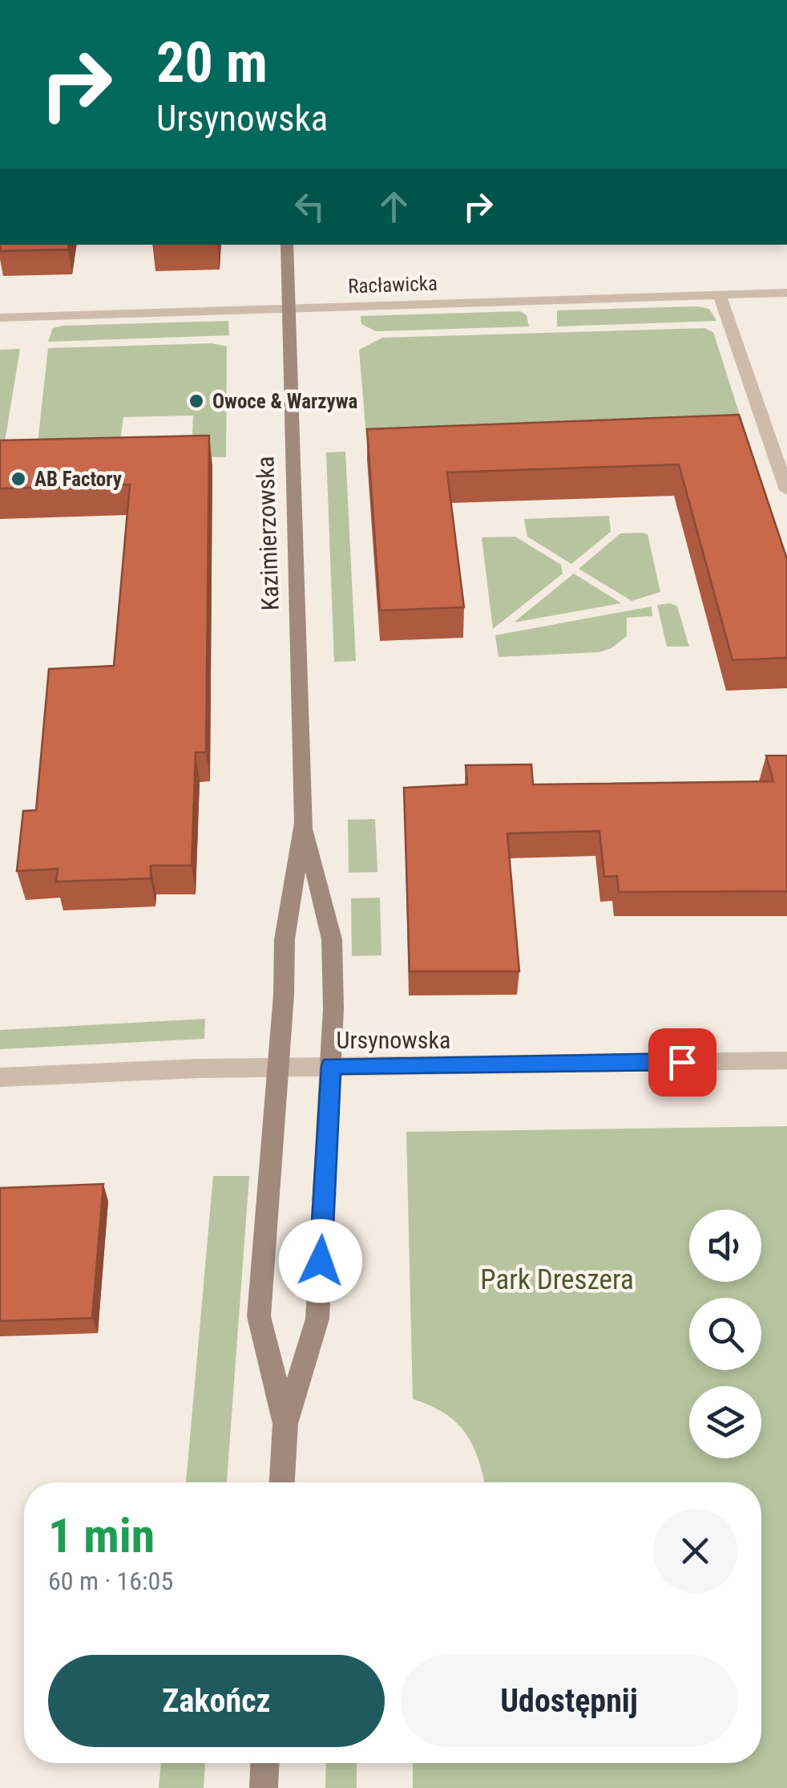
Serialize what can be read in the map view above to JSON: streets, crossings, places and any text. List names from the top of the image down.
{
  "streets": {
    "street": ["Racławicka", "Kazimierzowska", "Ursynowska"]
  },
  "crossings": [
    ["Racławicka", "Kazimierzowska"],
    ["Kazimierzowska", "Ursynowska"]
  ],
  "parks": ["Park Dreszera"],
  "places": ["Owoce & Warzywa", "AB Factory"],
  "page": {
    "turn": ["20 m", "Ursynowska"],
    "heading": ["1 min", "60 m · 16:05"],
    "buttons": ["Zakończ", "Udostępnij"]
  }
}
